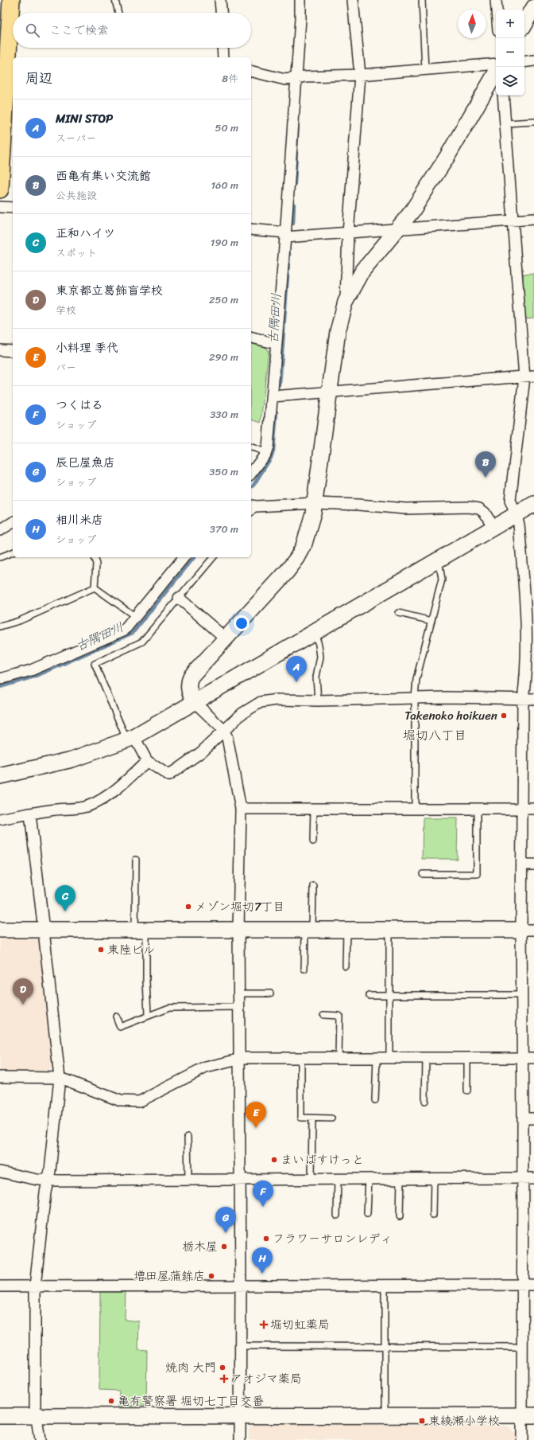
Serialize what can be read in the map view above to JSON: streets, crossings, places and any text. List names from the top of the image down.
{
  "districts": ["堀切八丁目"],
  "water": ["古隅田川"],
  "places": {
    "other": [
      "Takenoko hoikuen",
      "メゾン堀切7丁目",
      "東陸ビル",
      "まいばすけっと",
      "フラワーサロンレディ",
      "栃木屋",
      "増田屋蒲鉾店",
      "焼肉 大門",
      "亀有警察署 堀切七丁目交番"
    ],
    "health": ["堀切虹薬局", "アオジマ薬局"],
    "transit": ["東綾瀬小学校"]
  },
  "north": "top",
  "page": {
    "map_buttons": ["+", "−"],
    "search": "ここで検索",
    "heading": ["周辺", "8件"],
    "list": [
      {
        "mark": "A",
        "name": "MINI STOP",
        "note": "スーパー",
        "value": "50 m"
      },
      {
        "mark": "B",
        "name": "西亀有集い交流館",
        "note": "公共施設",
        "value": "160 m"
      },
      {
        "mark": "C",
        "name": "正和ハイツ",
        "note": "スポット",
        "value": "190 m"
      },
      {
        "mark": "D",
        "name": "東京都立葛飾盲学校",
        "note": "学校",
        "value": "250 m"
      },
      {
        "mark": "E",
        "name": "小料理 季代",
        "note": "バー",
        "value": "290 m"
      },
      {
        "mark": "F",
        "name": "つくはる",
        "note": "ショップ",
        "value": "330 m"
      },
      {
        "mark": "G",
        "name": "辰巳屋魚店",
        "note": "ショップ",
        "value": "350 m"
      },
      {
        "mark": "H",
        "name": "相川米店",
        "note": "ショップ",
        "value": "370 m"
      }
    ],
    "pins": [
      "B",
      "A",
      "C",
      "D",
      "E",
      "F",
      "G",
      "H"
    ]
  }
}
